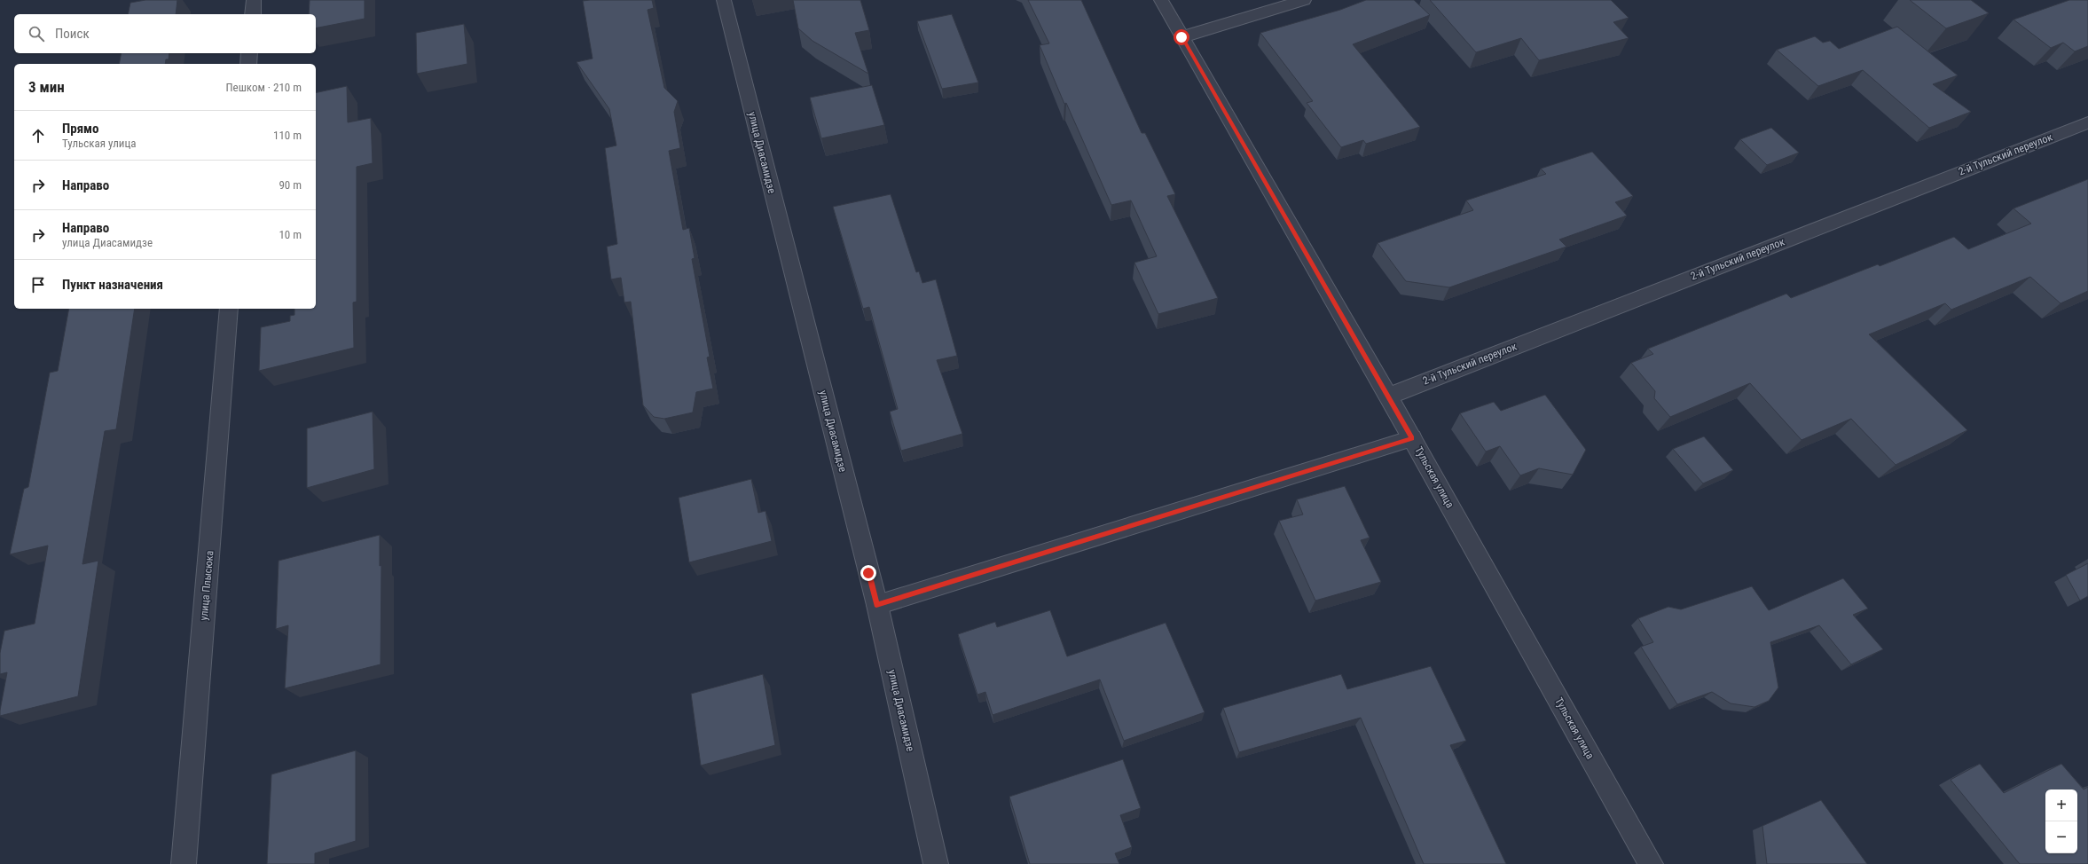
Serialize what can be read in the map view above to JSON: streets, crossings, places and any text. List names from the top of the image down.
{
  "streets": {
    "street": [
      "улица Диасамидзе",
      "2-й Тульский переулок",
      "Тульская улица",
      "улица Плысюка"
    ]
  },
  "crossings": [
    ["2-й Тульский переулок", "Тульская улица"]
  ],
  "page": {
    "search": "Поиск",
    "heading": ["3 мин", "Пешком · 210 m"],
    "list": [
      ["Прямо", "Тульская улица", "110 m"],
      ["Направо", "90 m"],
      ["Направо", "улица Диасамидзе", "10 m"],
      "Пункт назначения"
    ],
    "map_buttons": ["+", "−"]
  }
}
